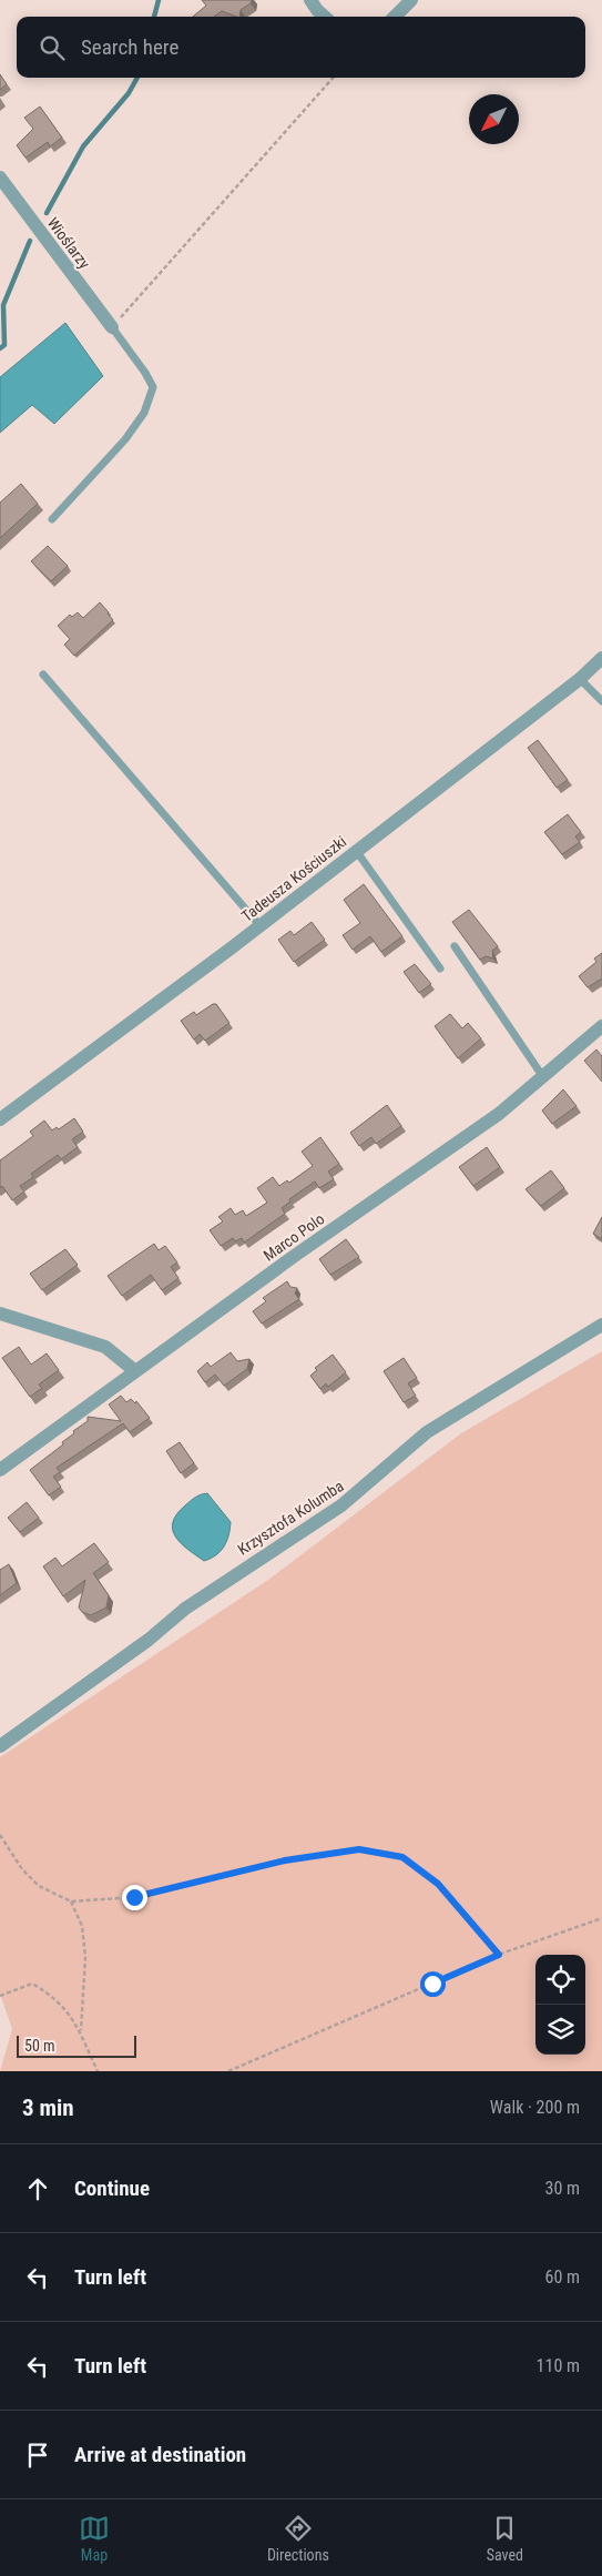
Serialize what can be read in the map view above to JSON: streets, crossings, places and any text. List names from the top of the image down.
{
  "streets": {
    "street": [
      "Wioślarzy",
      "Tadeusza Kościuszki",
      "Marco Polo",
      "Krzysztofa Kolumba"
    ]
  },
  "scale_bar": "50 m",
  "north": "bottom left",
  "page": {
    "search": "Search here",
    "scale": "50 m",
    "heading": ["3 min", "Walk · 200 m"],
    "list": [
      ["Continue", "30 m"],
      ["Turn left", "60 m"],
      ["Turn left", "110 m"],
      "Arrive at destination"
    ],
    "nav": ["Map", "Directions", "Saved"]
  }
}
